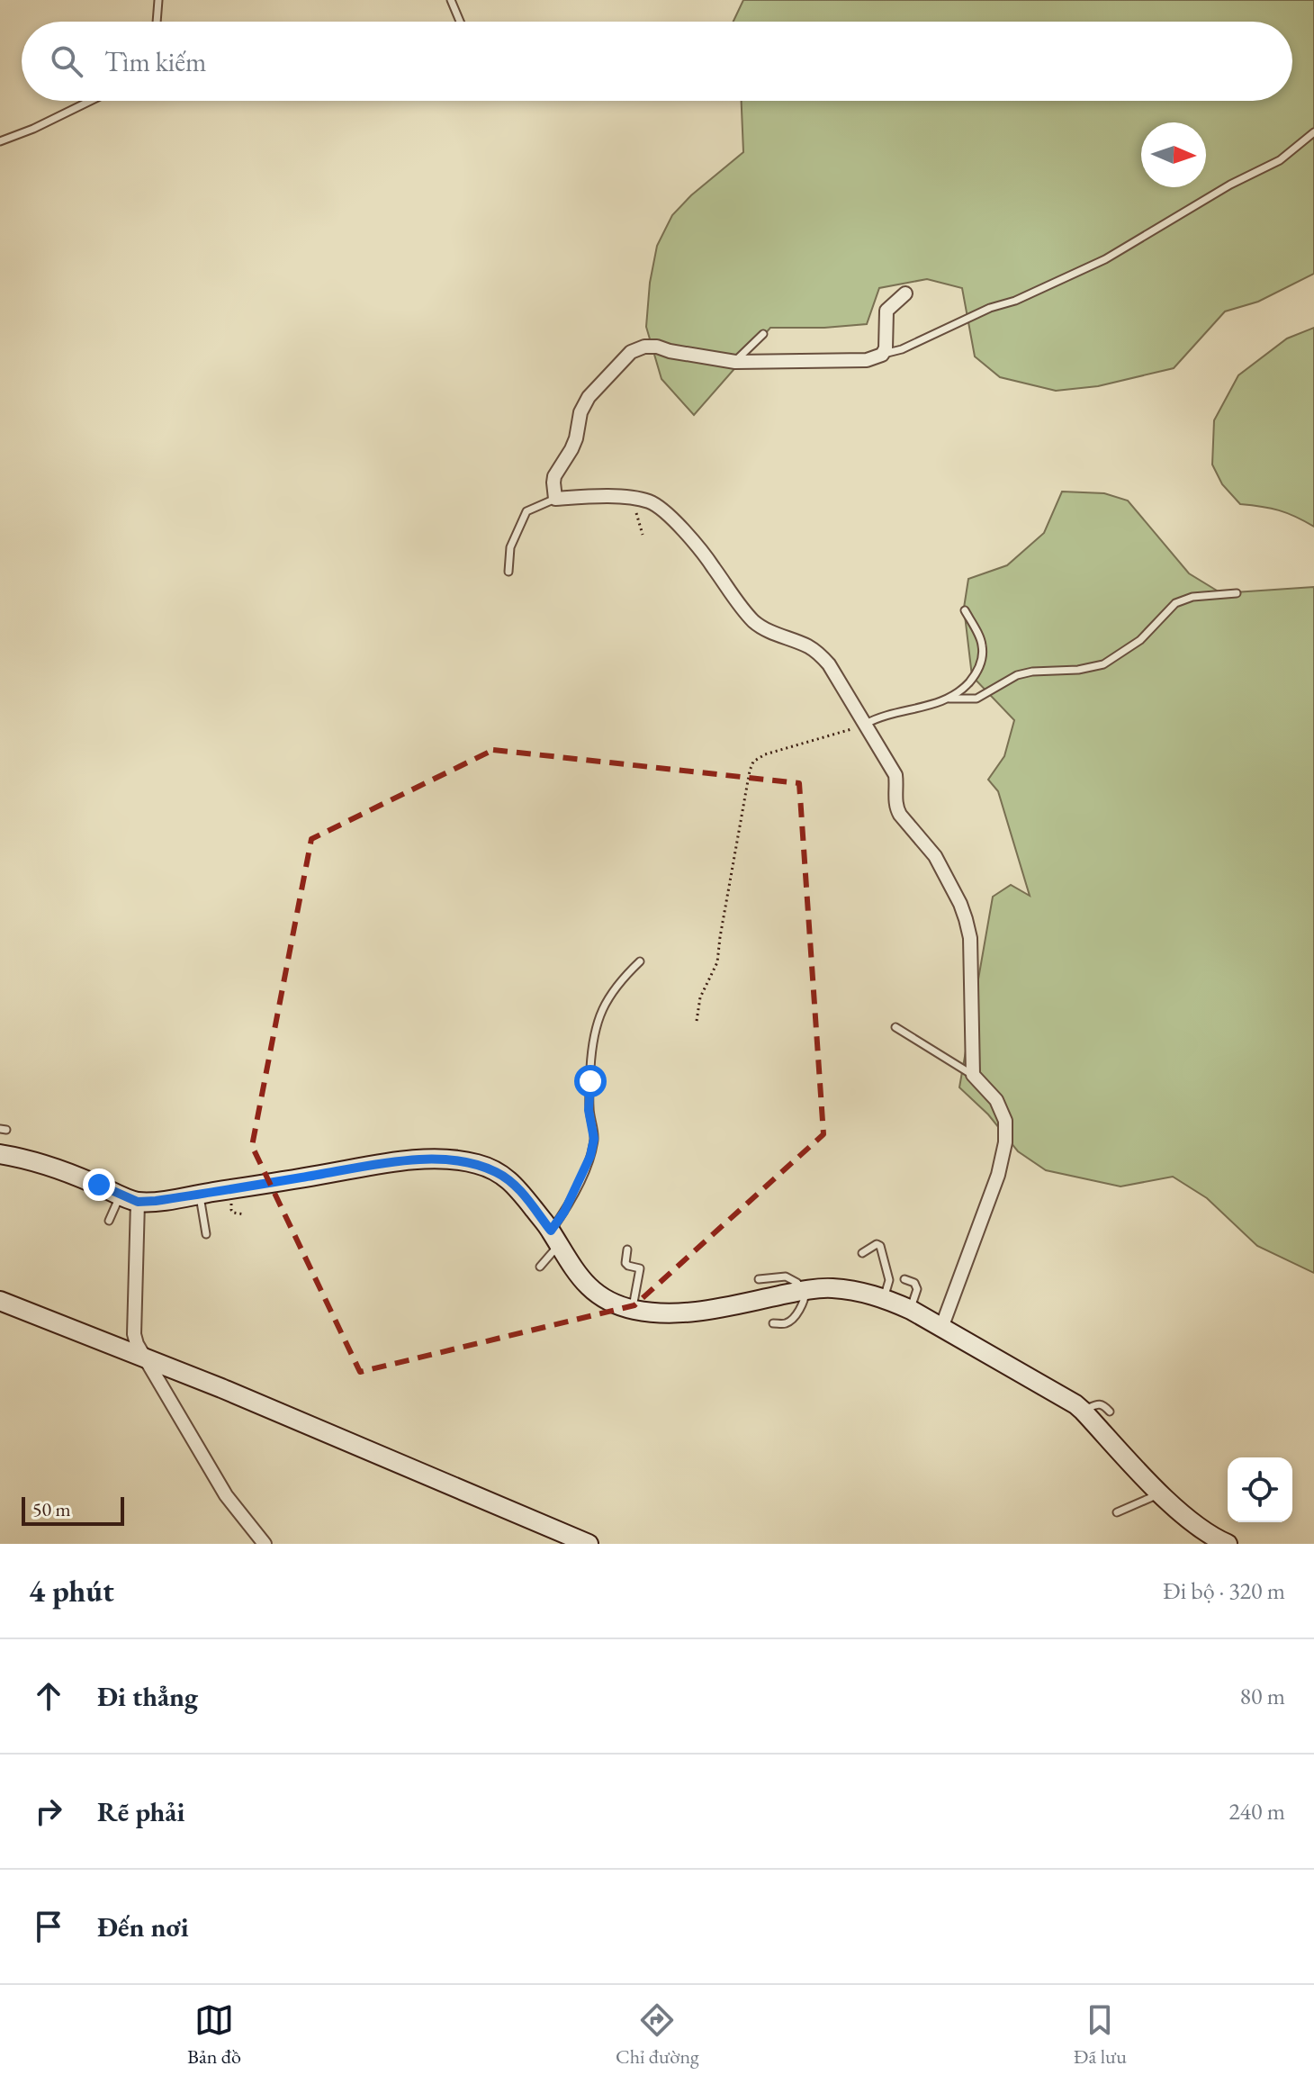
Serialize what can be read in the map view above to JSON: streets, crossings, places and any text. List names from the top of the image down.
{
  "scale_bar": "50 m",
  "north": "right",
  "page": {
    "search": "Tìm kiếm",
    "scale": "50 m",
    "heading": ["4 phút", "Đi bộ · 320 m"],
    "list": [
      ["Đi thẳng", "80 m"],
      ["Rẽ phải", "240 m"],
      "Đến nơi"
    ],
    "nav": ["Bản đồ", "Chỉ đường", "Đã lưu"]
  }
}
